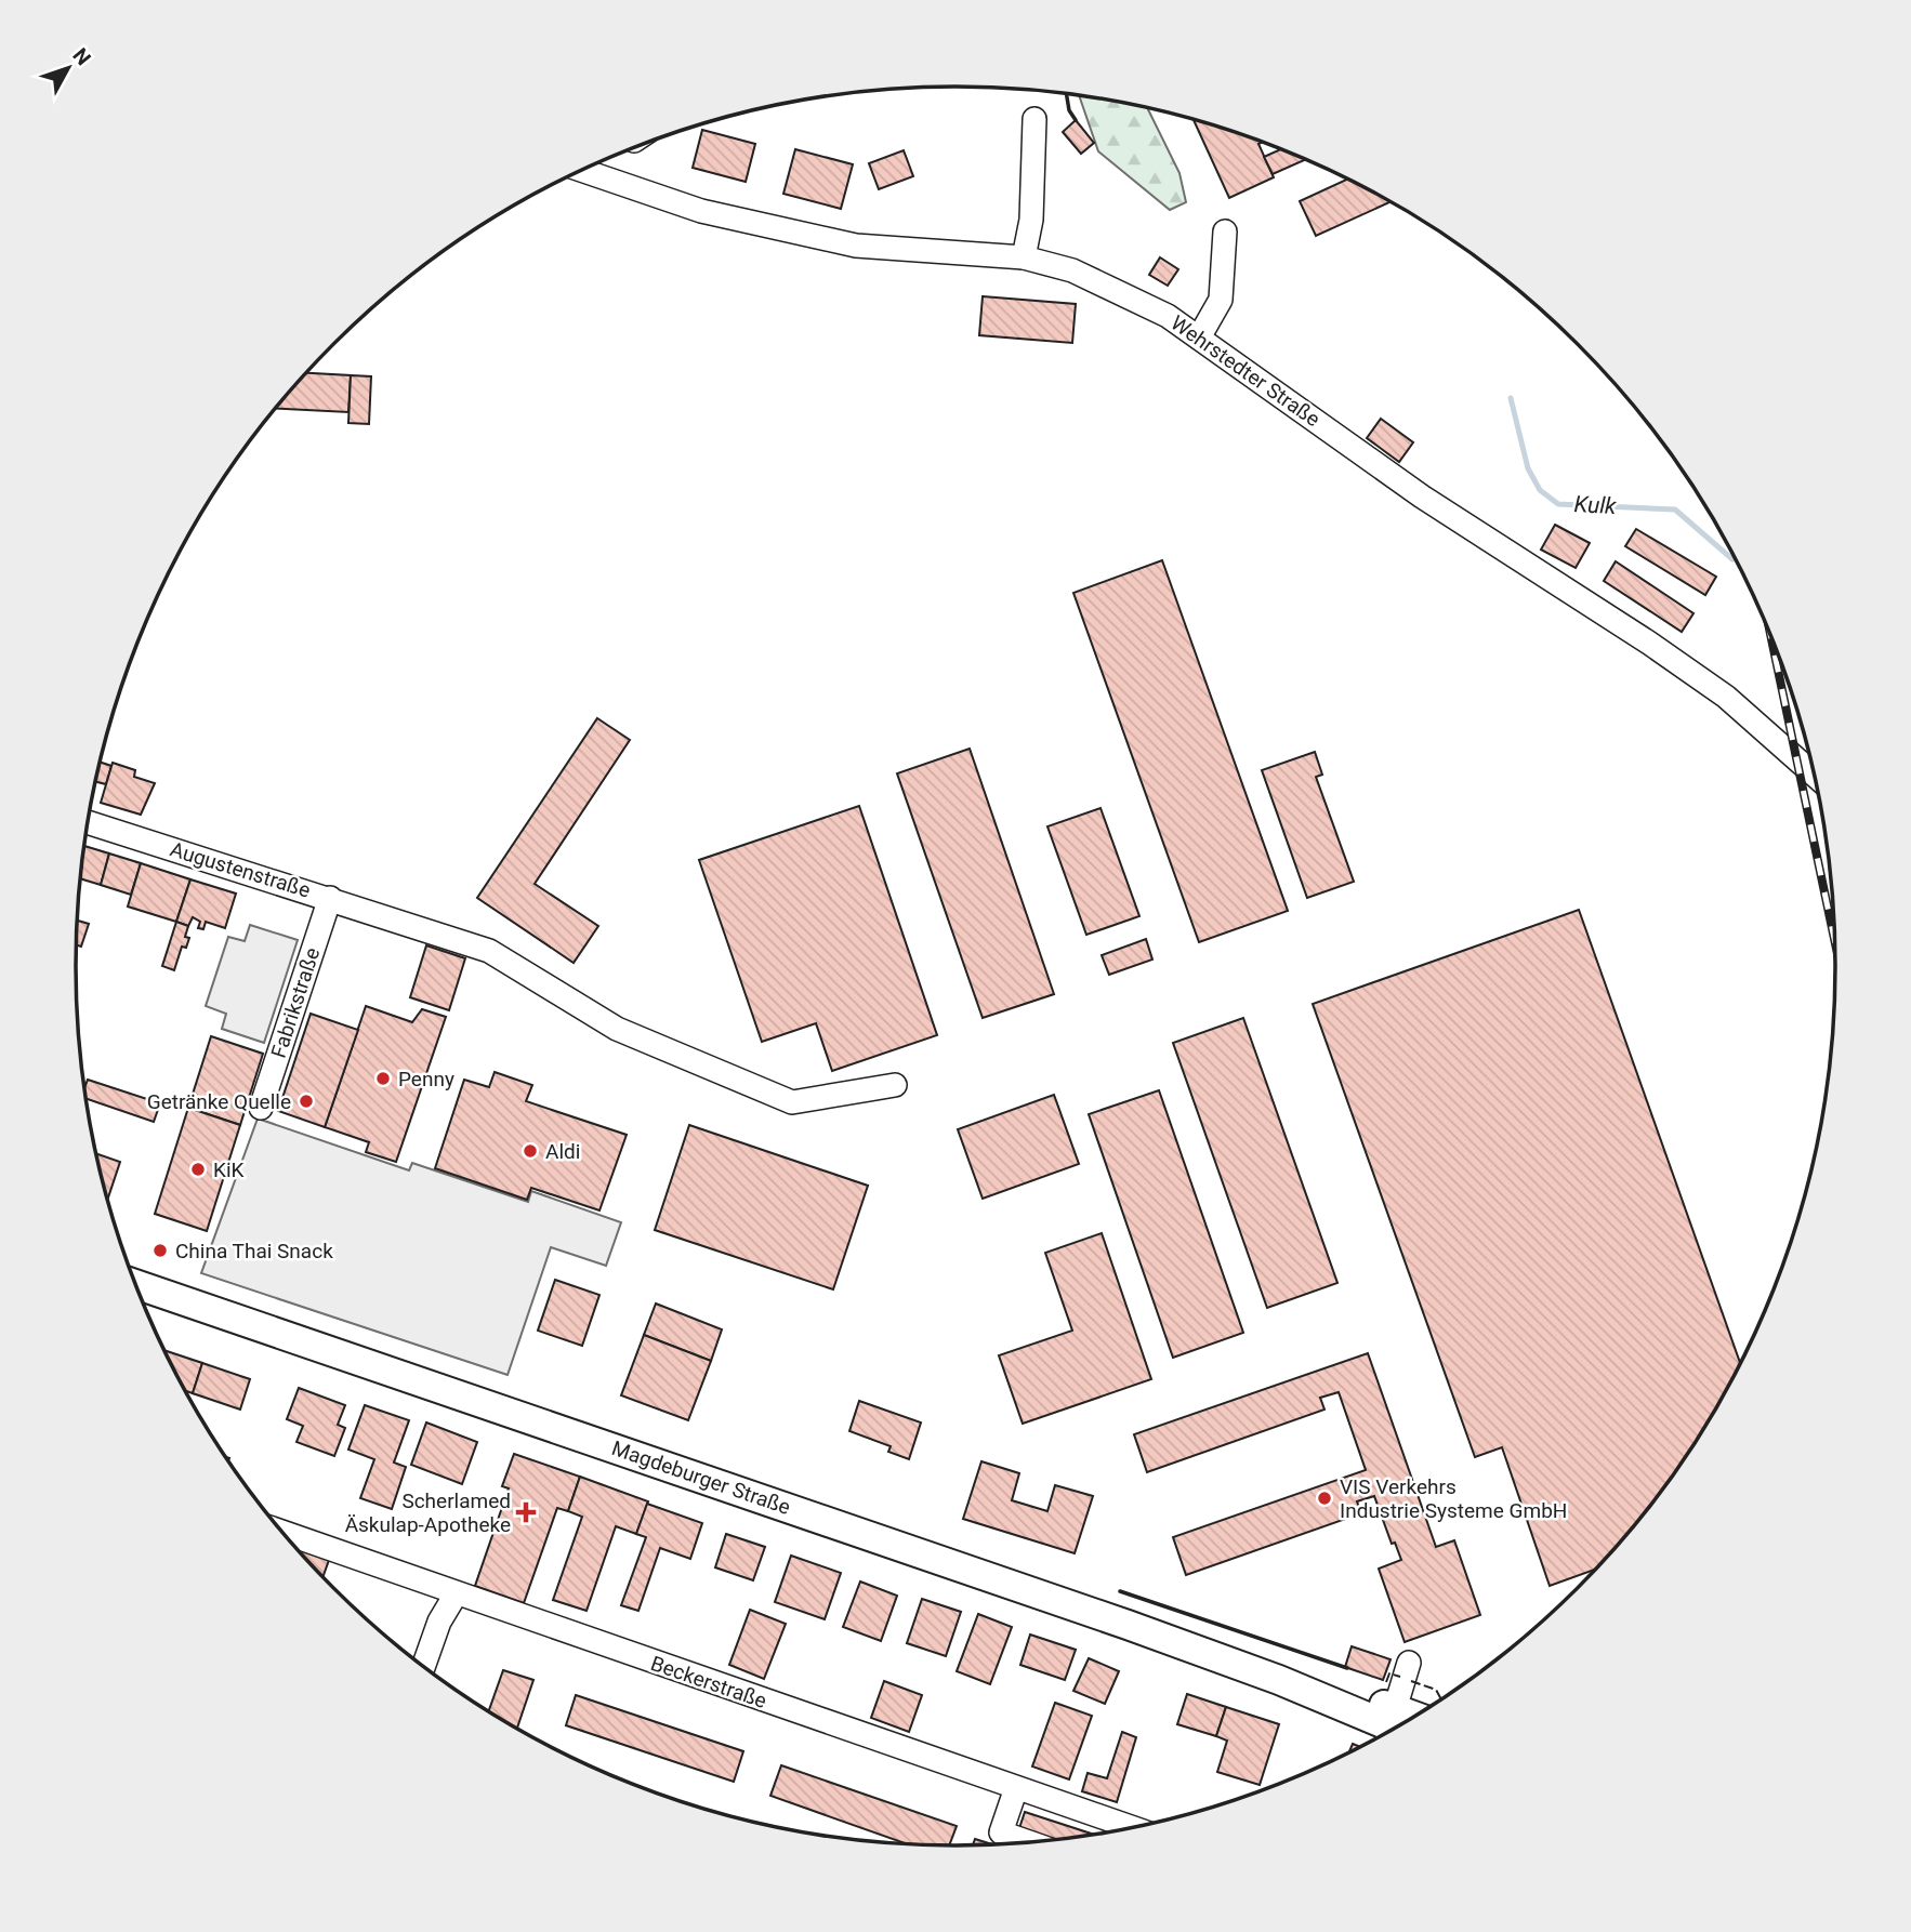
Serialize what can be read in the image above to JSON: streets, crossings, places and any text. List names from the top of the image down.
{
  "streets": {
    "main road": ["Magdeburger Straße"],
    "street": [
      "Wehrstedter Straße",
      "Augustenstraße",
      "Fabrikstraße",
      "Beckerstraße"
    ]
  },
  "crossings": [
    ["Augustenstraße", "Fabrikstraße"]
  ],
  "water": ["Kulk"],
  "places": {
    "other": [
      "Penny",
      "Getränke Quelle",
      "Aldi",
      "KiK",
      "China Thai Snack",
      "VIS Verkehrs Industrie Systeme GmbH"
    ],
    "health": ["Scherlamed Äskulap-Apotheke"]
  },
  "north": "top right"
}
